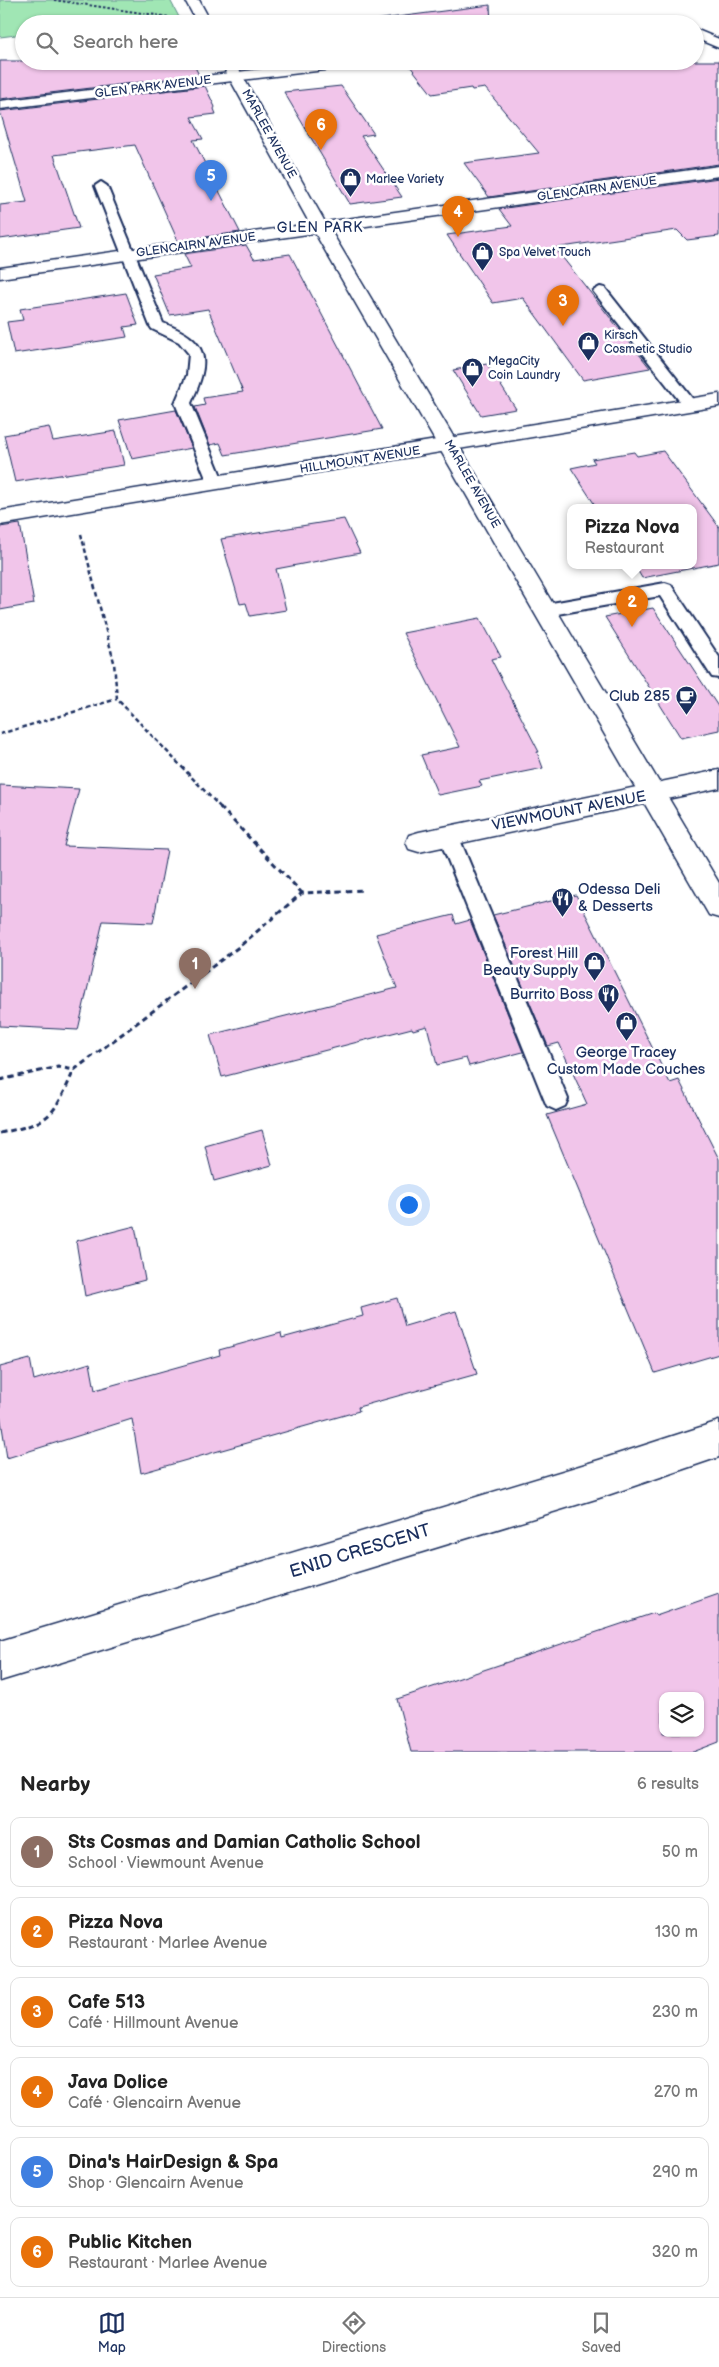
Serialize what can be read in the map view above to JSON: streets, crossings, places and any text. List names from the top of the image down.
{
  "streets": {
    "street": [
      "GLEN PARK AVENUE",
      "MARLEE AVENUE",
      "GLENCAIRN AVENUE",
      "HILLMOUNT AVENUE",
      "VIEWMOUNT AVENUE",
      "ENID CRESCENT"
    ]
  },
  "crossings": [
    ["GLEN PARK AVENUE", "MARLEE AVENUE"],
    ["MARLEE AVENUE", "GLENCAIRN AVENUE"],
    ["MARLEE AVENUE", "HILLMOUNT AVENUE"],
    ["MARLEE AVENUE", "VIEWMOUNT AVENUE"]
  ],
  "districts": ["GLEN PARK"],
  "places": {
    "shop": [
      "Marlee Variety",
      "Spa Velvet Touch",
      "Kirsch Cosmetic Studio",
      "MegaCity Coin Laundry",
      "Forest Hill Beauty Supply",
      "George Tracey Custom Made Couches"
    ],
    "cafe": ["Club 285"],
    "restaurant": ["Odessa Deli & Desserts", "Burrito Boss"]
  },
  "page": {
    "search": "Search here",
    "pins": [
      "6",
      "5",
      "4",
      "3",
      "2",
      "1"
    ],
    "popup": ["Pizza Nova", "Restaurant"],
    "heading": ["Nearby", "6 results"],
    "list": [
      {
        "mark": "1",
        "name": "Sts Cosmas and Damian Catholic School",
        "note": "School · Viewmount Avenue",
        "value": "50 m"
      },
      {
        "mark": "2",
        "name": "Pizza Nova",
        "note": "Restaurant · Marlee Avenue",
        "value": "130 m"
      },
      {
        "mark": "3",
        "name": "Cafe 513",
        "note": "Café · Hillmount Avenue",
        "value": "230 m"
      },
      {
        "mark": "4",
        "name": "Java Dolice",
        "note": "Café · Glencairn Avenue",
        "value": "270 m"
      },
      {
        "mark": "5",
        "name": "Dina's HairDesign & Spa",
        "note": "Shop · Glencairn Avenue",
        "value": "290 m"
      },
      {
        "mark": "6",
        "name": "Public Kitchen",
        "note": "Restaurant · Marlee Avenue",
        "value": "320 m"
      }
    ],
    "nav": ["Map", "Directions", "Saved"]
  }
}
